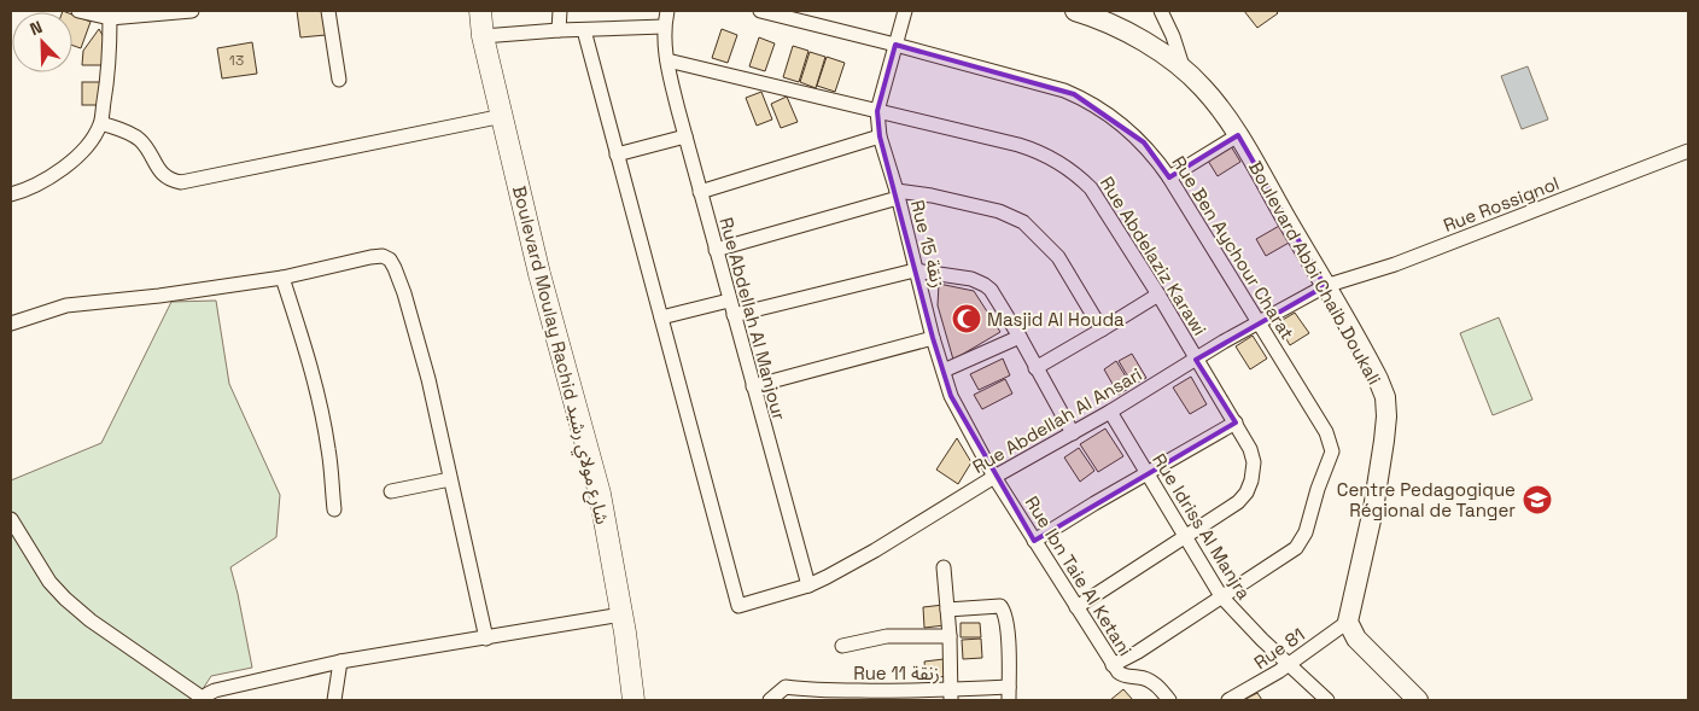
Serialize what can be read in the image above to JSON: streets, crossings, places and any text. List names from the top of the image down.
{
  "streets": {
    "main road": ["Boulevard Moulay Rachid شارع مولاي رشيد"],
    "street": [
      "Rue Rossignol",
      "Rue 15 زنقة",
      "Rue Ben Aychour Charat",
      "Rue Abdelaziz Karawi",
      "Boulevard Abbi Chaib Doukali",
      "Rue Abdellah Al Manjour",
      "Rue Abdellah Al Ansari",
      "Rue Idriss Al Manjra",
      "Rue Ibn Taie Al Ketani",
      "Rue 81",
      "Rue 11 زنقة"
    ]
  },
  "crossings": [
    ["Rue Rossignol", "Boulevard Abbi Chaib Doukali"],
    ["Rue Rossignol", "Rue Abdellah Al Ansari"],
    ["Rue 15 زنقة", "Rue Ben Aychour Charat"],
    ["Rue 15 زنقة", "Rue Abdelaziz Karawi"],
    ["Rue 15 زنقة", "Rue Abdellah Al Ansari"],
    ["Rue 15 زنقة", "Rue Ibn Taie Al Ketani"],
    ["Rue Ben Aychour Charat", "Rue Abdellah Al Ansari"],
    ["Rue Ben Aychour Charat", "Rue Idriss Al Manjra"],
    ["Rue Ben Aychour Charat", "Rue Ibn Taie Al Ketani"],
    ["Rue Abdelaziz Karawi", "Rue Abdellah Al Manjour"],
    ["Rue Abdelaziz Karawi", "Rue Abdellah Al Ansari"],
    ["Rue Abdelaziz Karawi", "Rue Idriss Al Manjra"],
    ["Rue Abdelaziz Karawi", "Rue Ibn Taie Al Ketani"],
    ["Boulevard Abbi Chaib Doukali", "Rue Abdellah Al Ansari"],
    ["Boulevard Abbi Chaib Doukali", "Rue 81"],
    ["Rue Abdellah Al Manjour", "Rue Abdellah Al Ansari"],
    ["Rue Abdellah Al Ansari", "Rue Idriss Al Manjra"],
    ["Rue Abdellah Al Ansari", "Rue Ibn Taie Al Ketani"],
    ["Rue Idriss Al Manjra", "Rue 81"]
  ],
  "places": {
    "mosque": ["Masjid Al Houda"],
    "school or university": ["Centre Pedagogique Régional de Tanger"]
  },
  "house_numbers": ["13"],
  "north": "top left"
}
